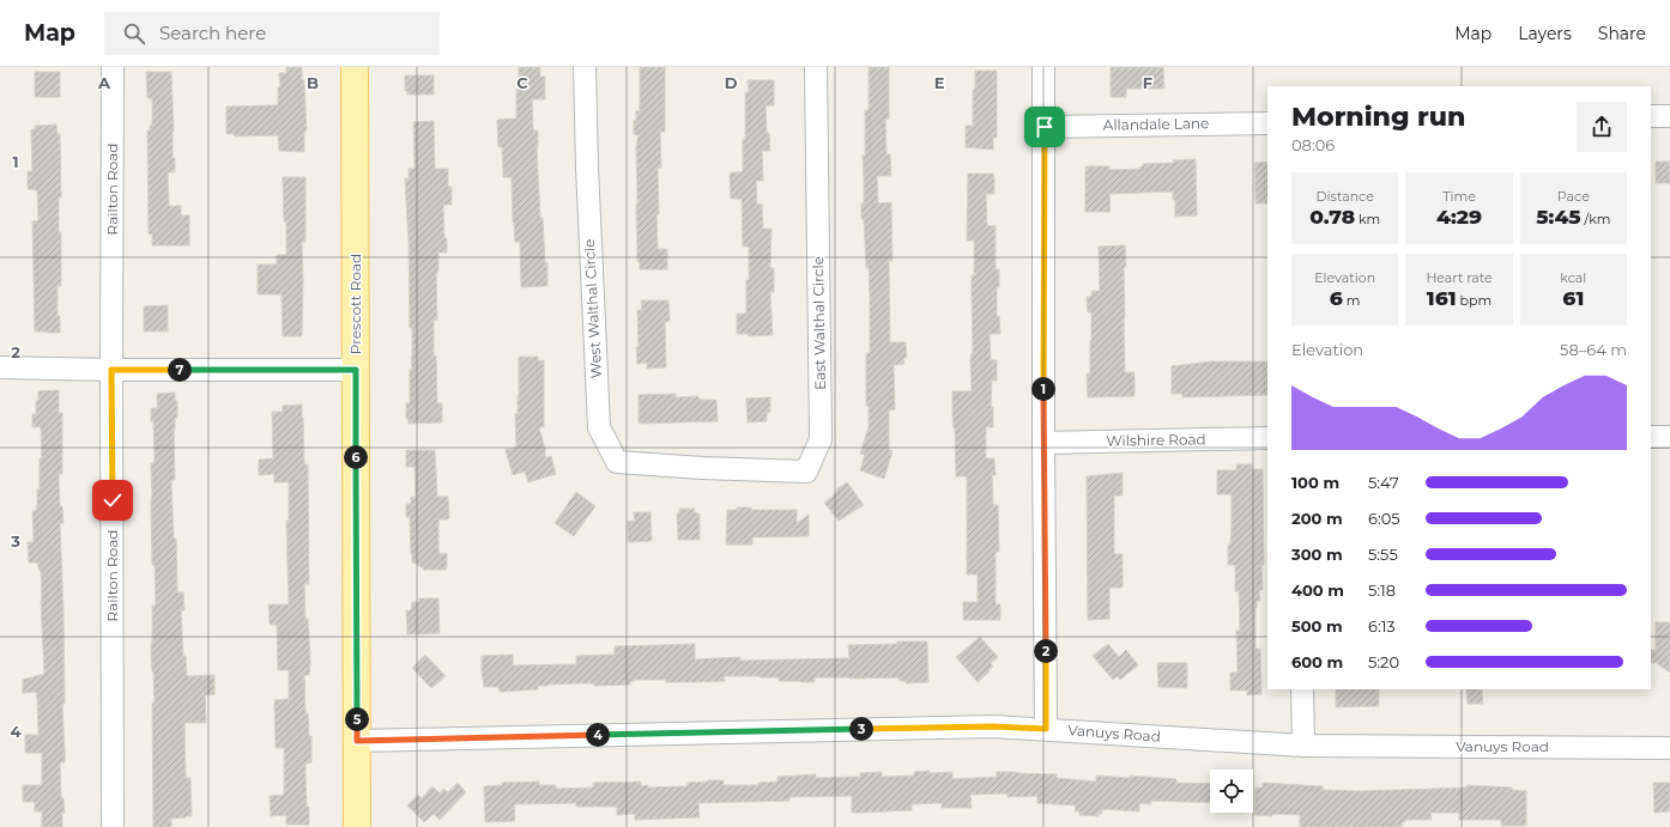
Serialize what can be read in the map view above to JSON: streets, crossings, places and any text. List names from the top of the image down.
{
  "streets": {
    "main road": ["Prescott Road"],
    "street": [
      "Allandale Lane",
      "Railton Road",
      "West Walthal Circle",
      "East Walthal Circle",
      "Wilshire Road",
      "Vanuys Road"
    ]
  },
  "crossings": [
    ["Prescott Road", "Vanuys Road"],
    ["West Walthal Circle", "East Walthal Circle"]
  ],
  "page": {
    "header": "Map",
    "search": "Search here",
    "nav": ["Map", "Layers", "Share"],
    "heading": ["Morning run", "08:06"],
    "stats": [
      ["Distance", "0.78 km"],
      ["Time", "4:29"],
      ["Pace", "5:45 /km"],
      ["Elevation", "6 m"],
      ["Heart rate", "161 bpm"],
      ["kcal", "61"]
    ],
    "chart": ["Elevation", "58–64 m"],
    "pins": [
      "7",
      "1",
      "6",
      "2",
      "5",
      "3",
      "4"
    ],
    "list": [
      {
        "name": "100 m",
        "note": "5:47"
      },
      {
        "name": "200 m",
        "note": "6:05"
      },
      {
        "name": "300 m",
        "note": "5:55"
      },
      {
        "name": "400 m",
        "note": "5:18"
      },
      {
        "name": "500 m",
        "note": "6:13"
      },
      {
        "name": "600 m",
        "note": "5:20"
      }
    ]
  },
  "grid": {
    "columns": [
      "A",
      "B",
      "C",
      "D",
      "E",
      "F"
    ],
    "rows": [
      "1",
      "2",
      "3",
      "4"
    ]
  }
}
